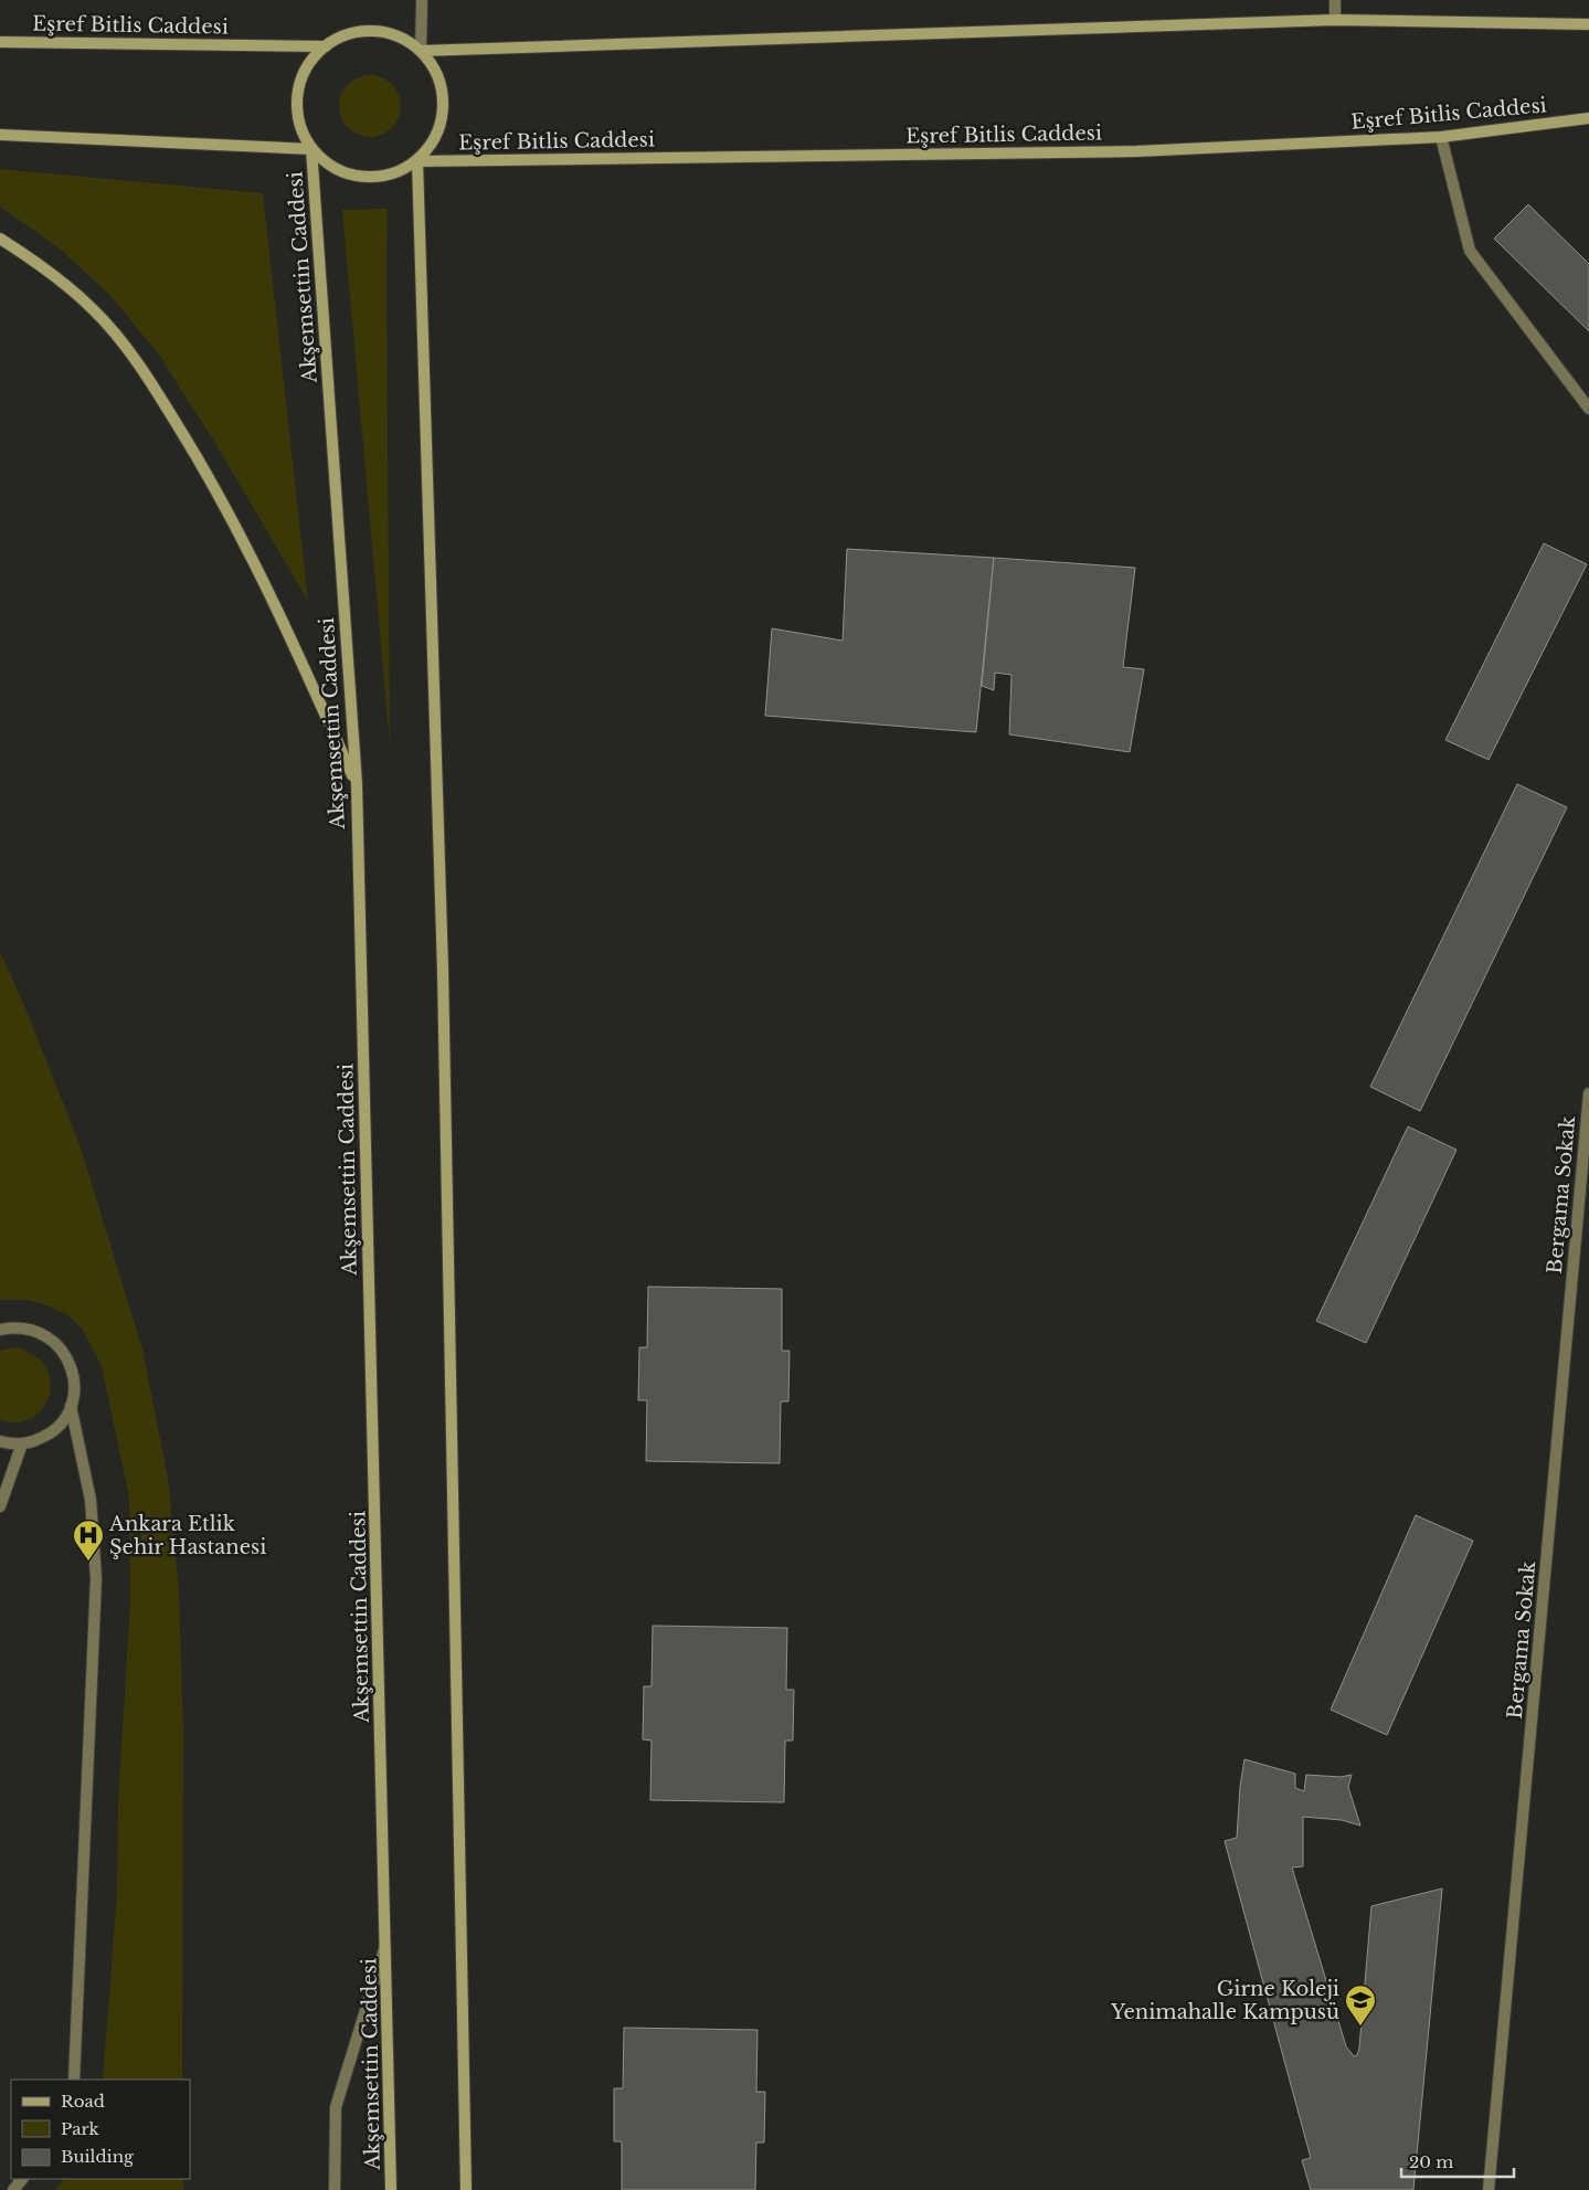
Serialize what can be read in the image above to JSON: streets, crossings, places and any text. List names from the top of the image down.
{
  "streets": {
    "main road": ["Eşref Bitlis Caddesi", "Akşemsettin Caddesi"],
    "street": ["Bergama Sokak"]
  },
  "crossings": [
    ["Eşref Bitlis Caddesi", "Akşemsettin Caddesi"]
  ],
  "places": {
    "hospital": ["Ankara Etlik Şehir Hastanesi"],
    "school or university": ["Girne Koleji Yenimahalle Kampusü"]
  },
  "legend": ["Road", "Park", "Building"],
  "scale_bar": "20 m"
}
